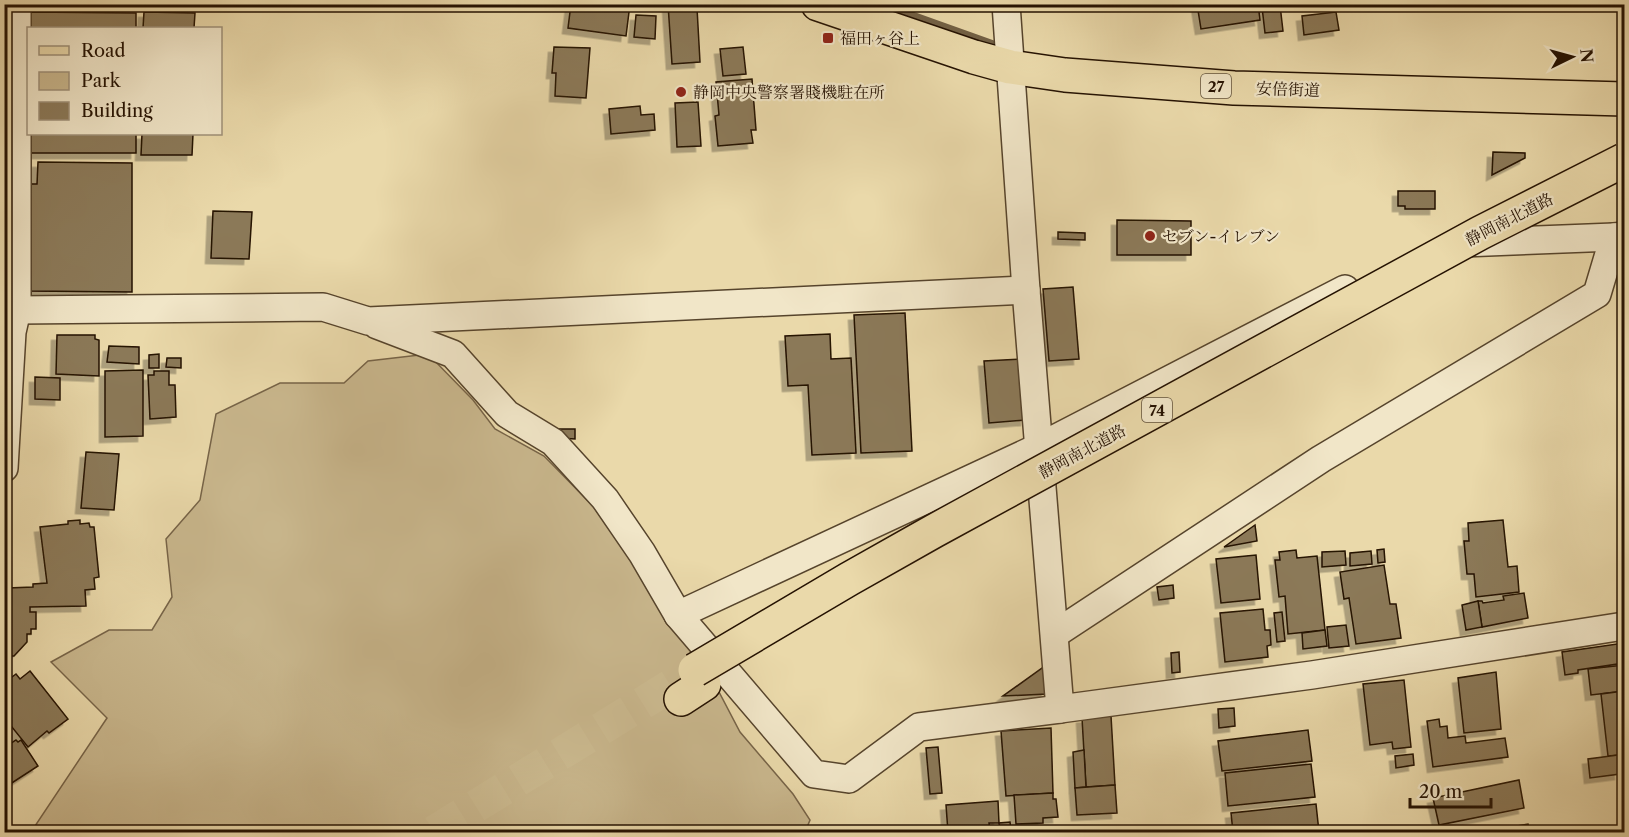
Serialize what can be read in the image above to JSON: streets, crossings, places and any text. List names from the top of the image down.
{
  "streets": {
    "main road": [
      "27",
      "安倍街道",
      "静岡南北道路",
      "74"
    ]
  },
  "places": {
    "transit": ["福田ヶ谷上"],
    "other": ["静岡中央警察署賤機駐在所", "セブン-イレブン"]
  },
  "legend": ["Road", "Park", "Building"],
  "scale_bar": "20 m",
  "north": "right"
}
